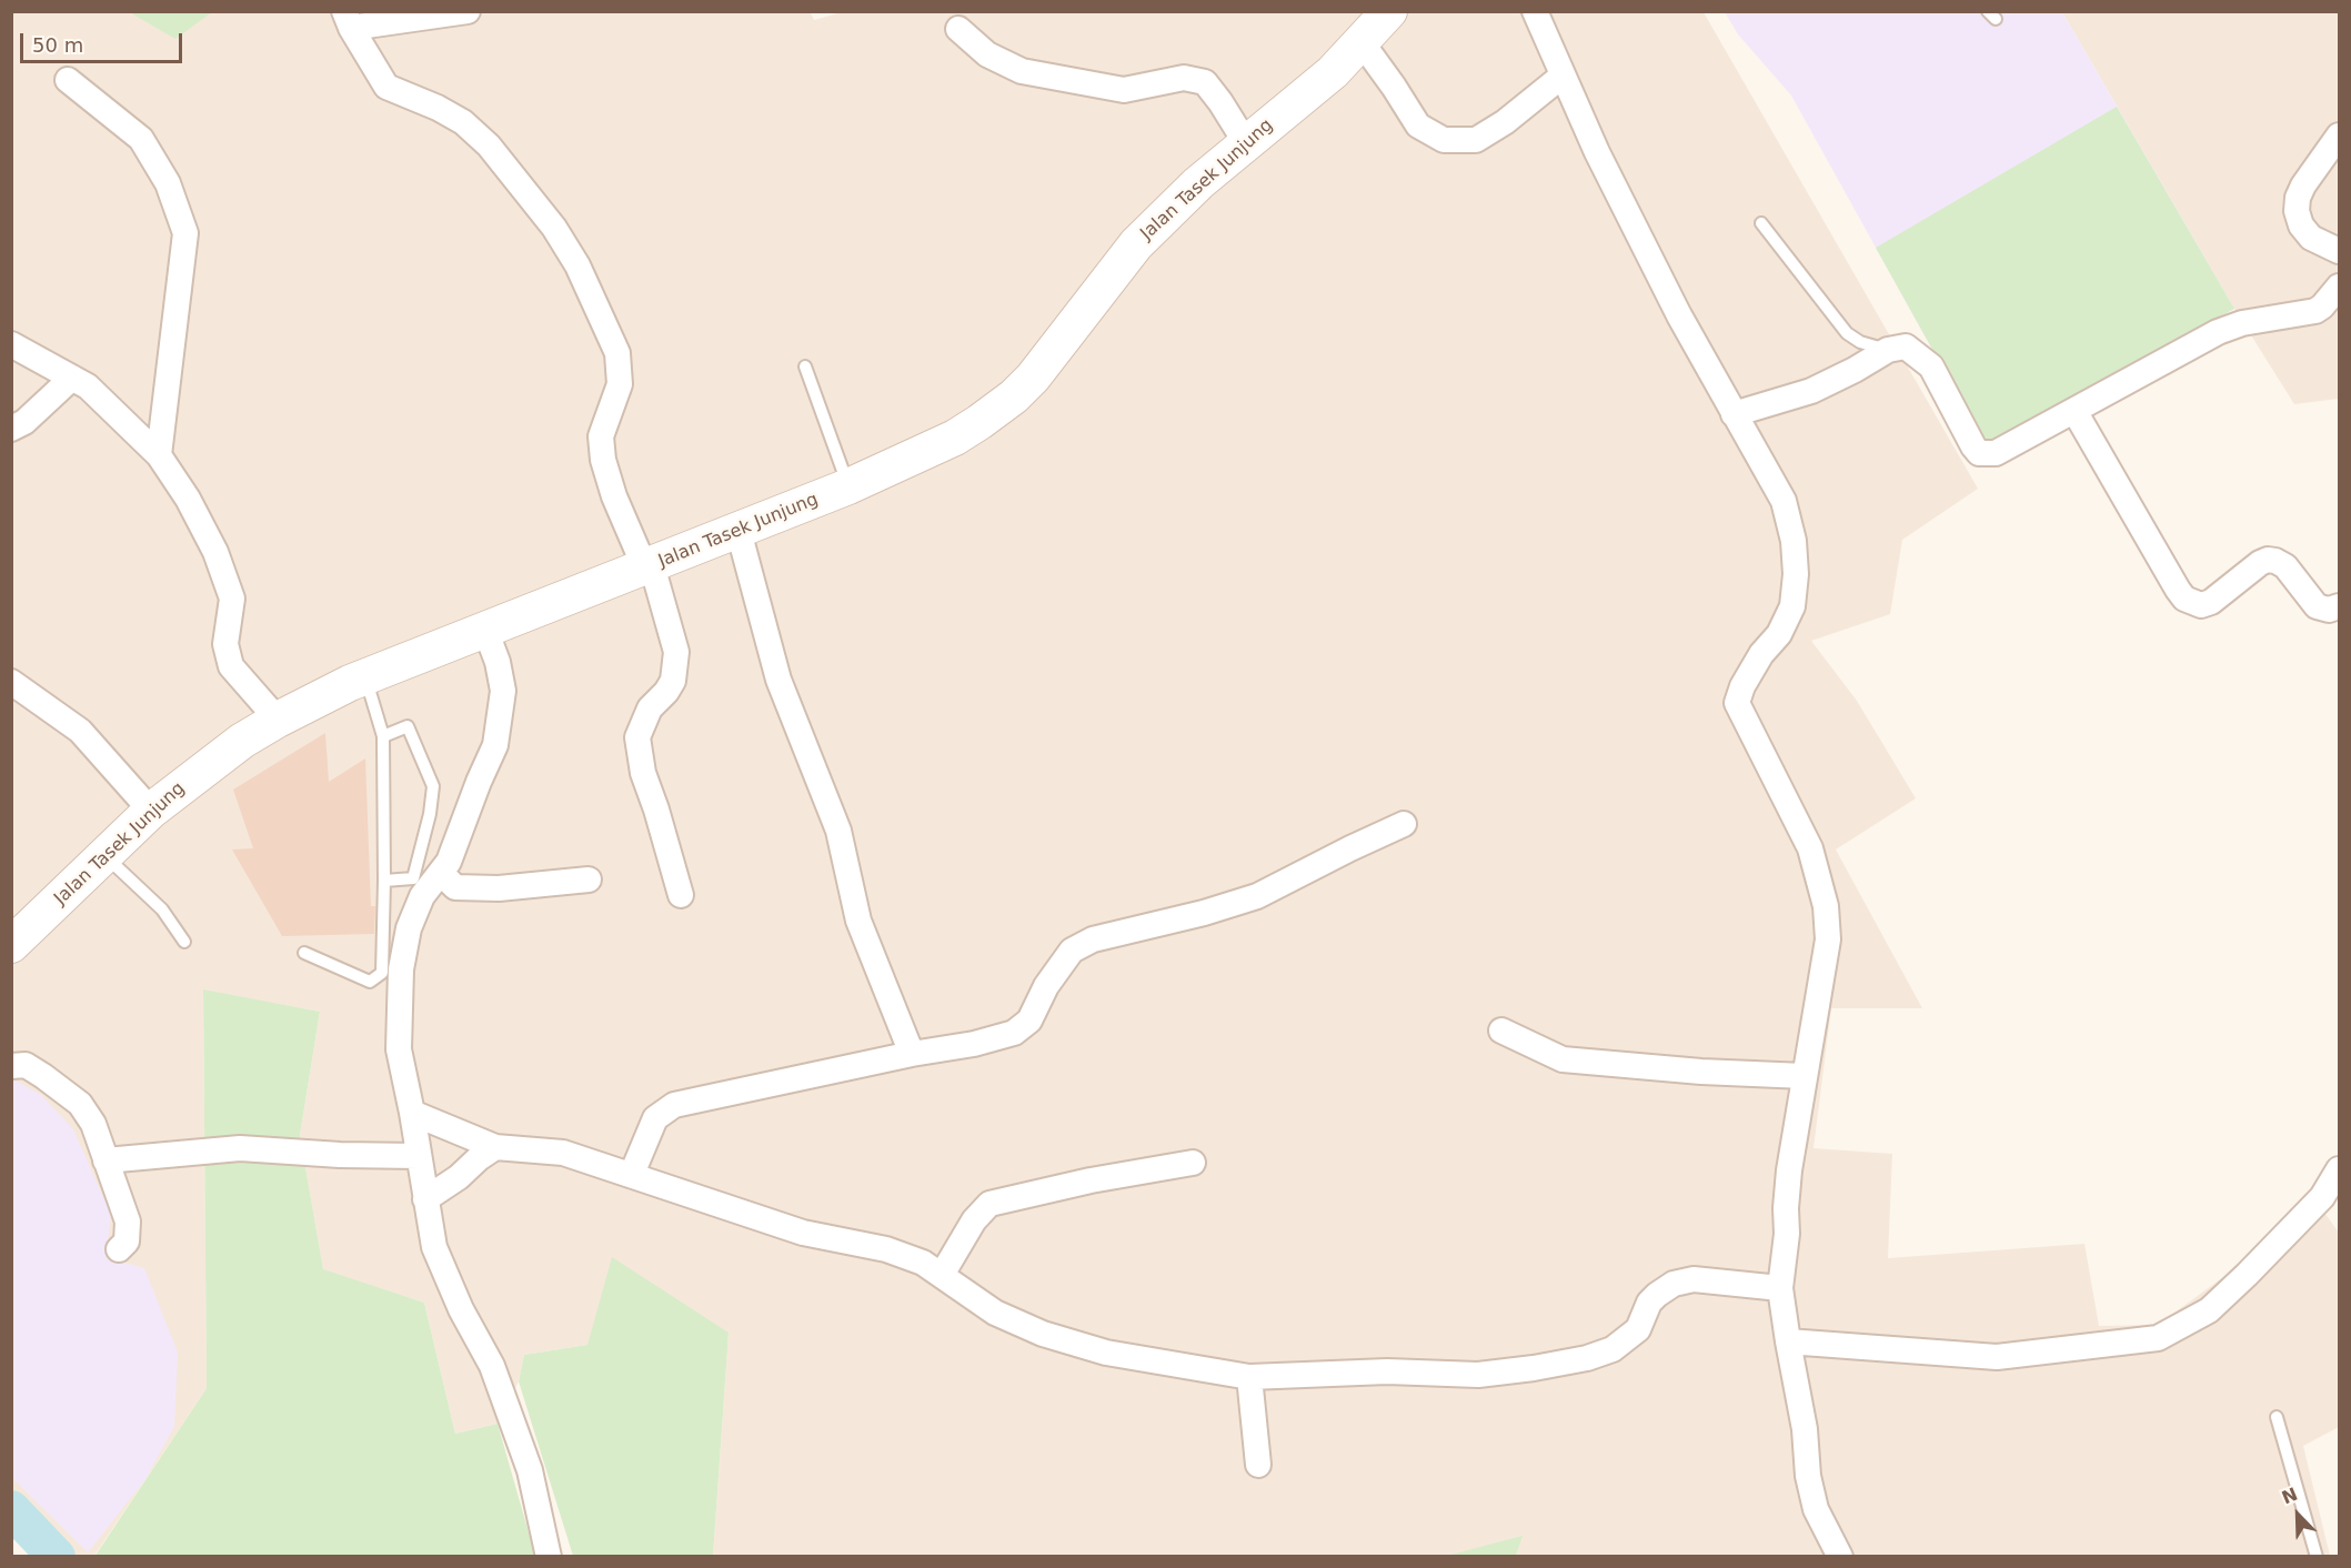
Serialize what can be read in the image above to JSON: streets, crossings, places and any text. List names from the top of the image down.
{
  "streets": {
    "main road": ["Jalan Tasek Junjung"]
  },
  "scale_bar": "50 m",
  "north": "top left"
}
